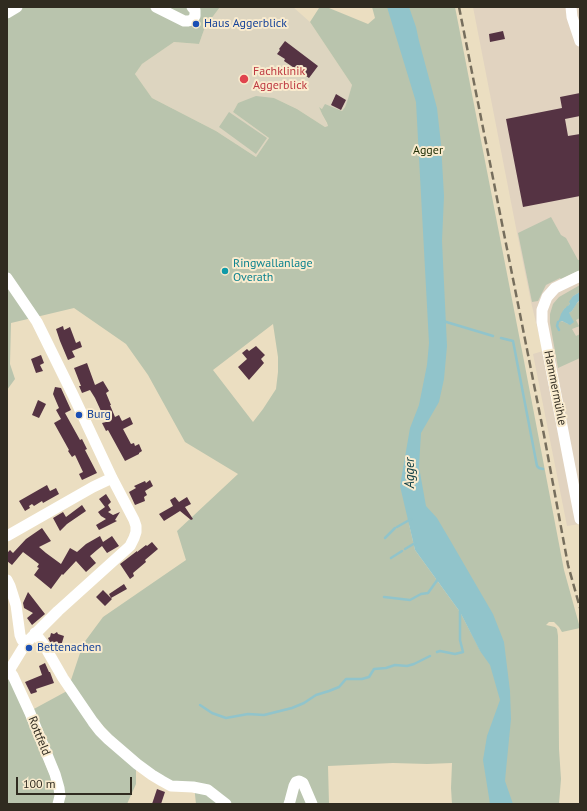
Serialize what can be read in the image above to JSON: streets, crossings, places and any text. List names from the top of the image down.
{
  "streets": {
    "street": ["Hammermühle", "Rottfeld"]
  },
  "water": ["Agger"],
  "parks": ["Agger"],
  "places": [
    "Haus Aggerblick",
    "Fachklinik Aggerblick",
    "Ringwallanlage Overath",
    "Burg",
    "Bettenachen"
  ],
  "scale_bar": "100 m"
}
